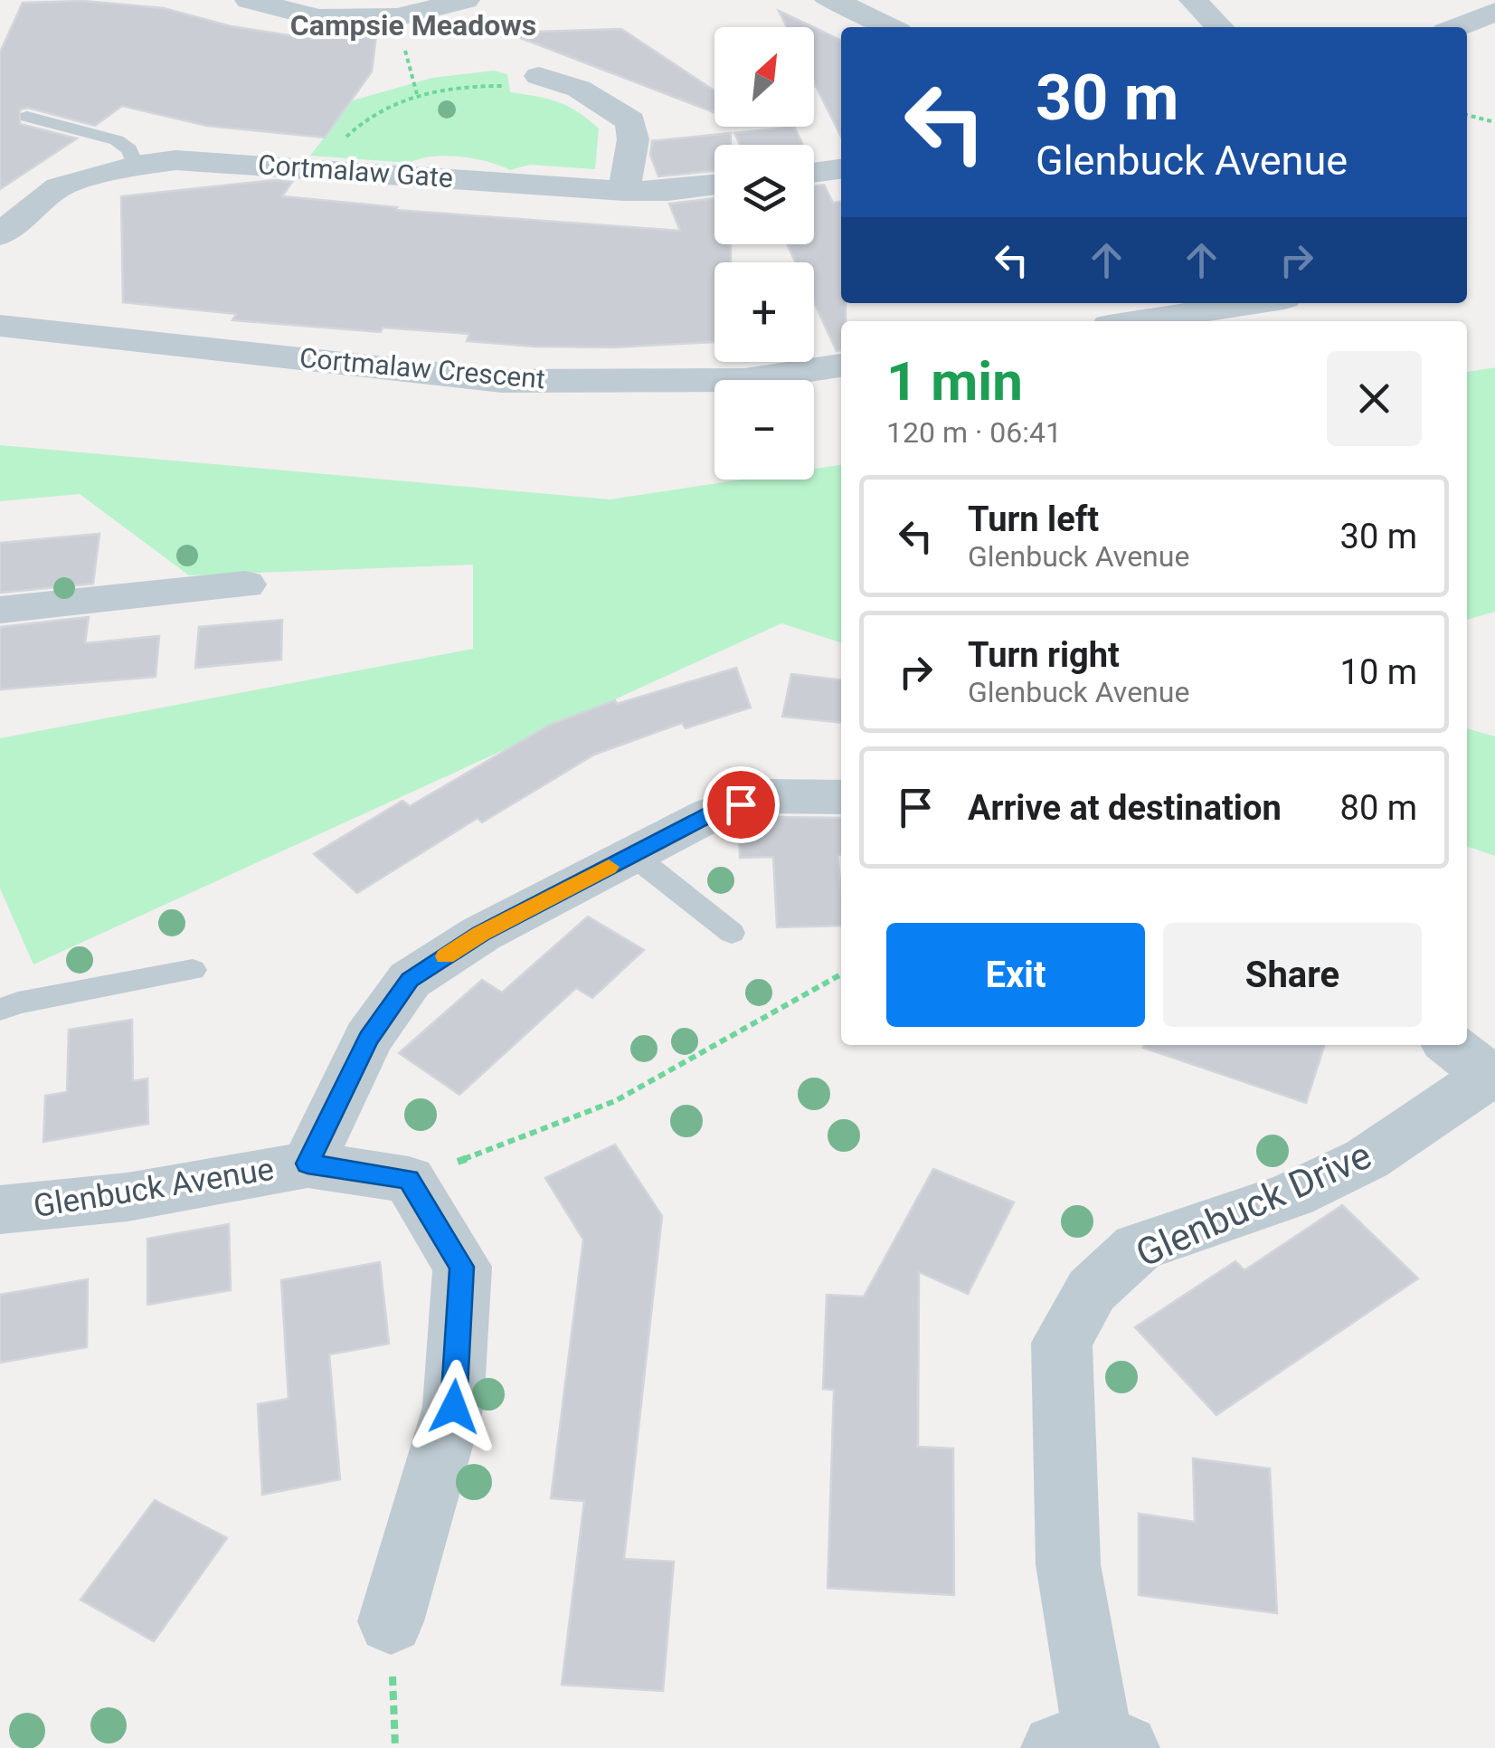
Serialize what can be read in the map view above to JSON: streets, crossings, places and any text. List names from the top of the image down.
{
  "streets": {
    "street": [
      "Cortmalaw Gate",
      "Cortmalaw Crescent",
      "Glenbuck Avenue",
      "Glenbuck Drive"
    ]
  },
  "districts": ["Campsie Meadows"],
  "north": "top right",
  "page": {
    "map_buttons": ["+", "−"],
    "turn": ["30 m", "Glenbuck Avenue"],
    "heading": ["1 min", "120 m · 06:41"],
    "list": [
      {
        "name": "Turn left",
        "note": "Glenbuck Avenue",
        "value": "30 m"
      },
      {
        "name": "Turn right",
        "note": "Glenbuck Avenue",
        "value": "10 m"
      },
      {
        "name": "Arrive at destination",
        "value": "80 m"
      }
    ],
    "buttons": ["Exit", "Share"]
  }
}
